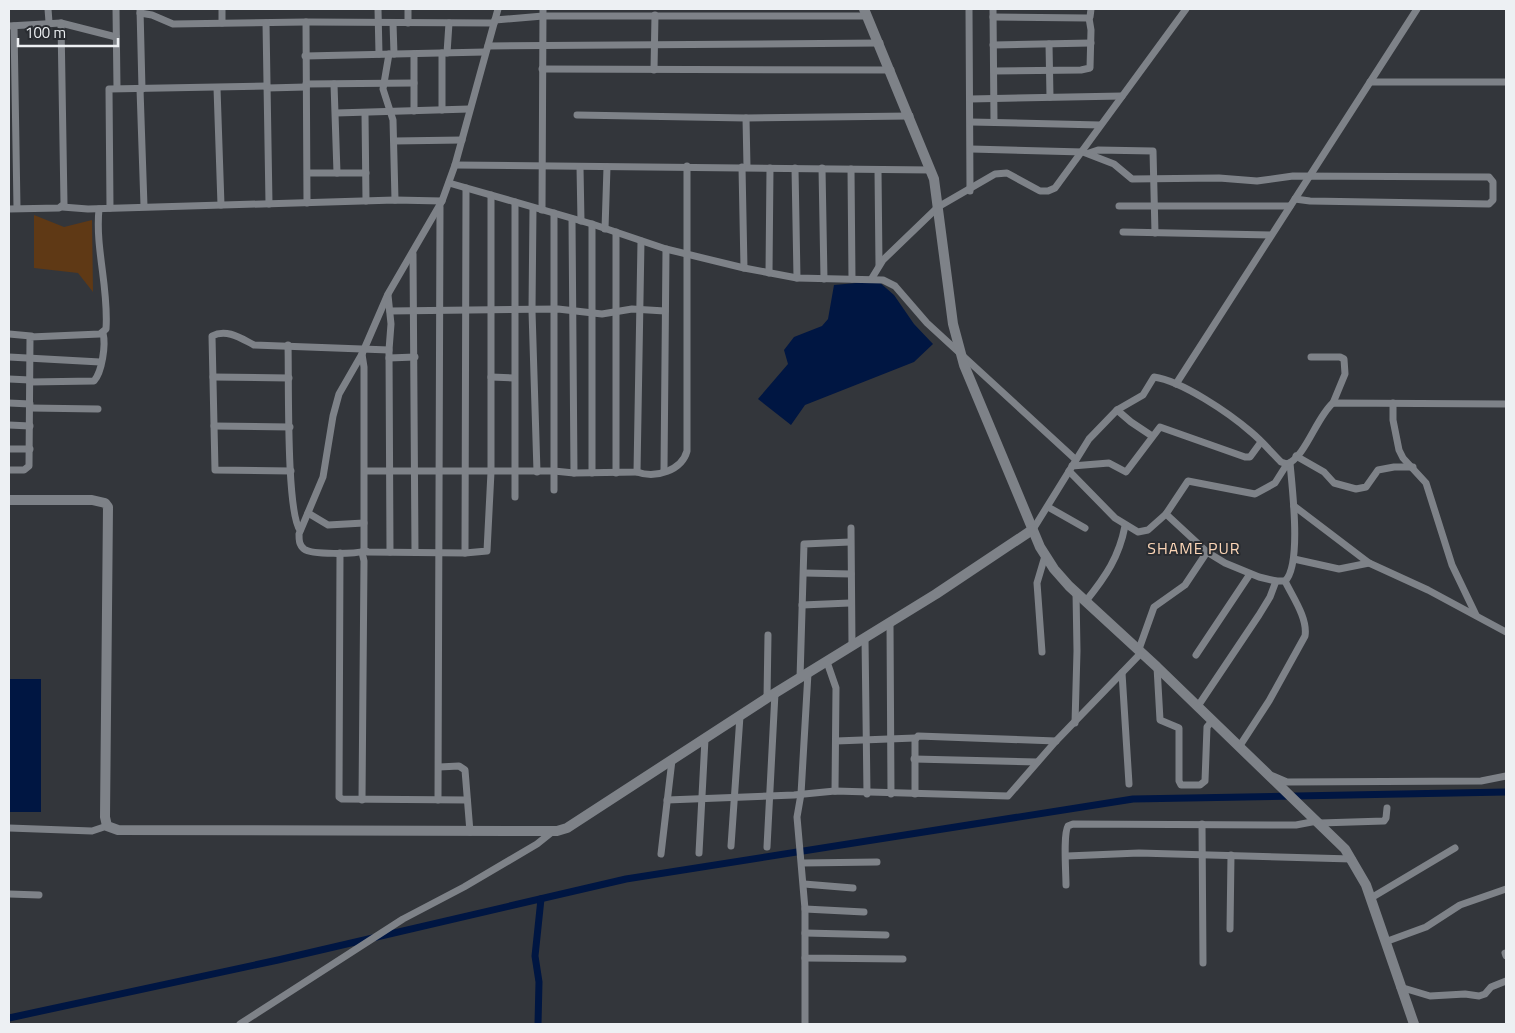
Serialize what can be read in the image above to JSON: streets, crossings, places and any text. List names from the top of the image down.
{
  "districts": ["SHAME PUR"],
  "scale_bar": "100 m"
}
